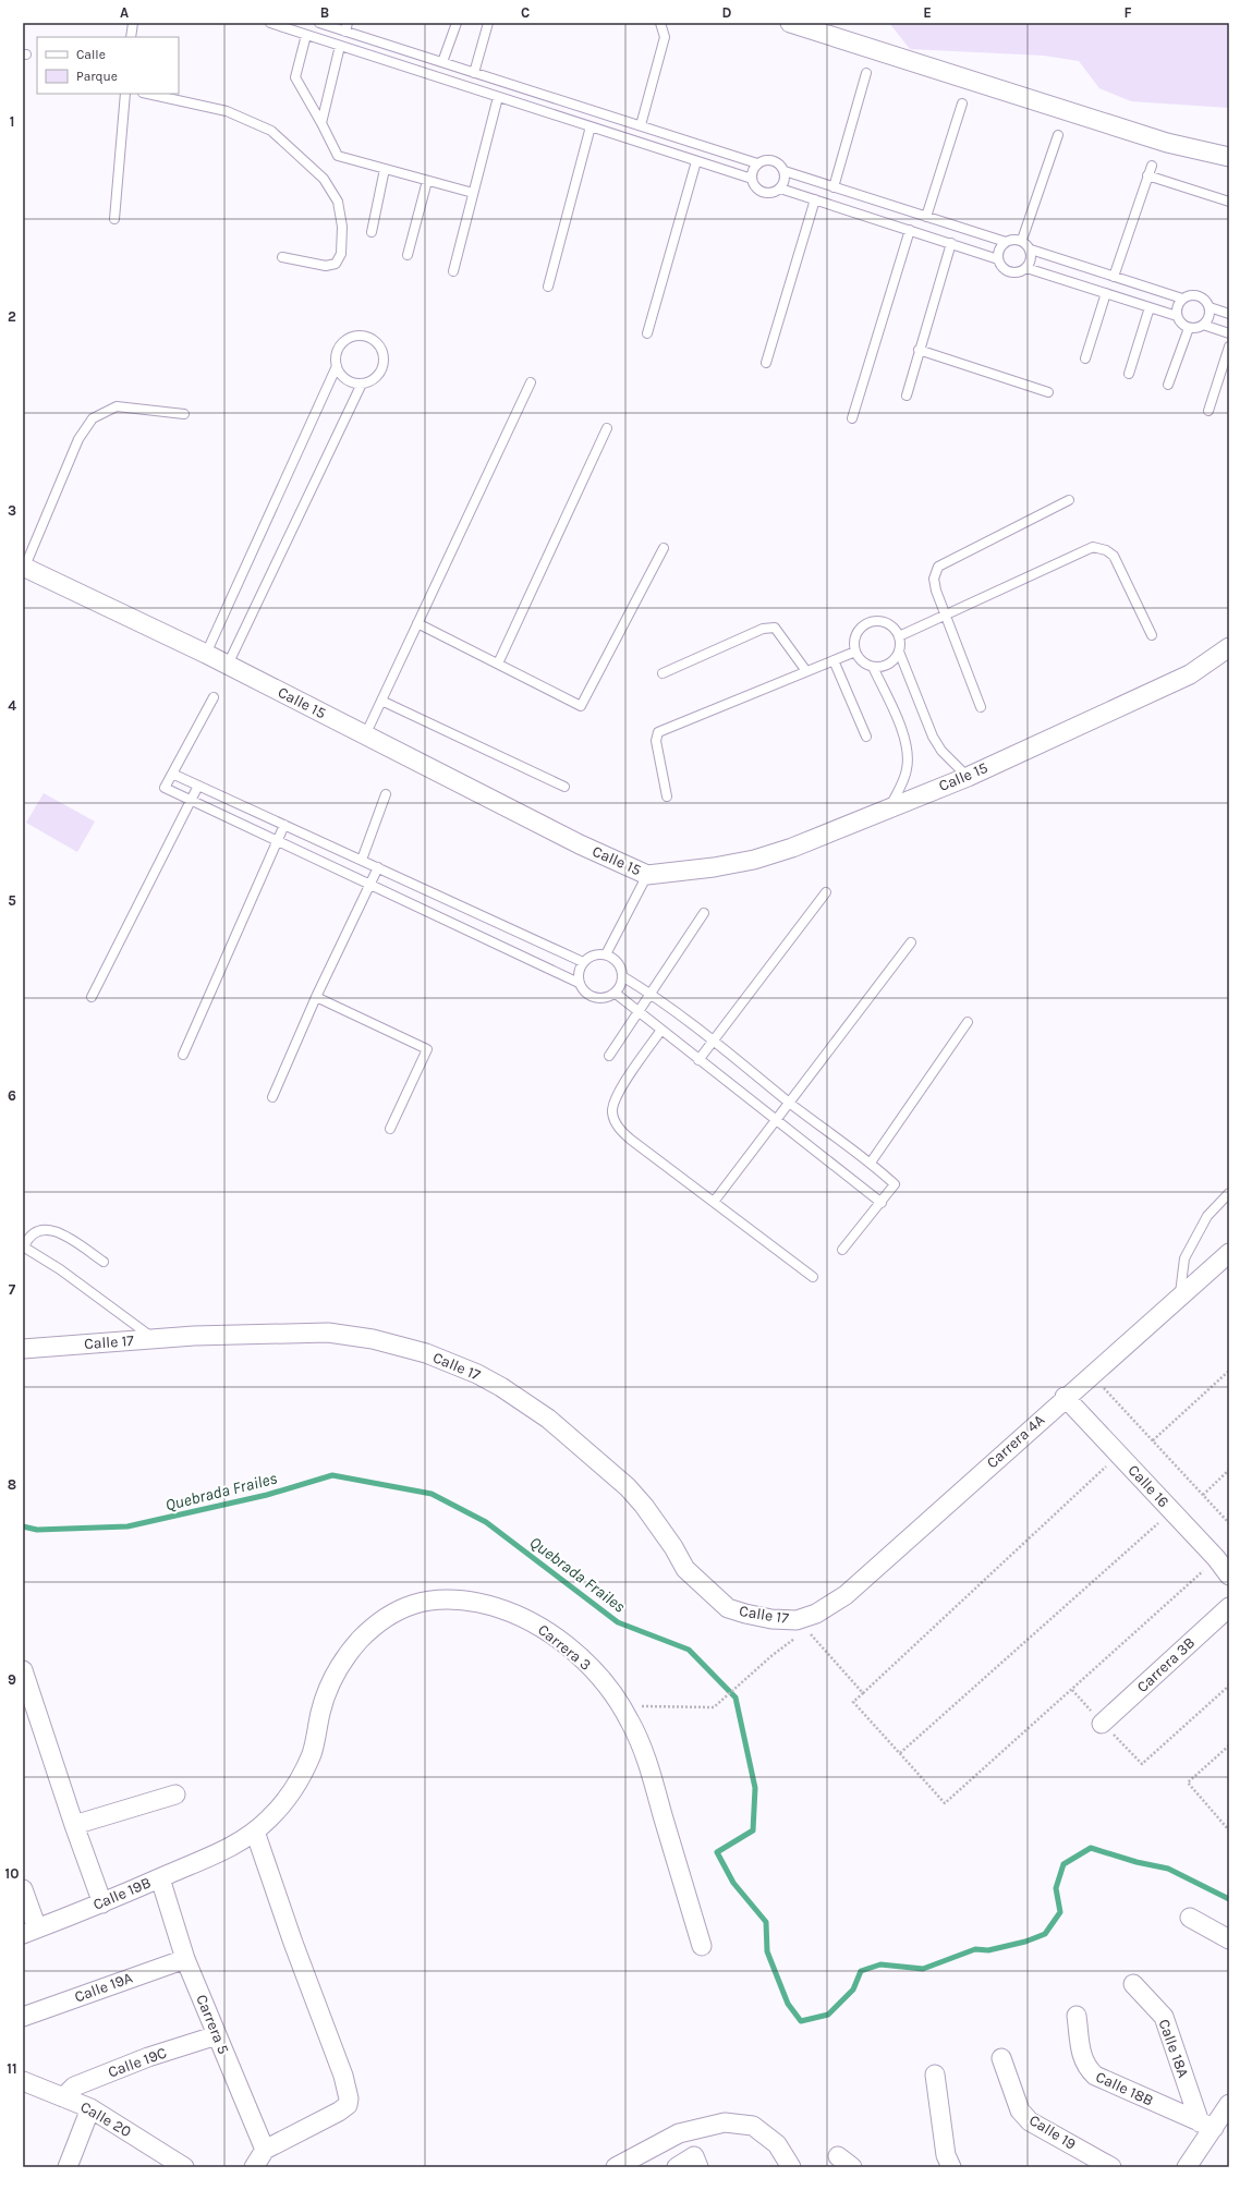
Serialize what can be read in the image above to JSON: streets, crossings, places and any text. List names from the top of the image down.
{
  "streets": {
    "street": [
      "Calle 15",
      "Calle 17",
      "Carrera 4A",
      "Calle 16",
      "Carrera 3",
      "Carrera 3B",
      "Calle 19B",
      "Calle 19A",
      "Carrera 5",
      "Calle 18A",
      "Calle 19C",
      "Calle 18B",
      "Calle 20",
      "Calle 19"
    ]
  },
  "crossings": [
    ["Calle 17", "Carrera 4A"],
    ["Carrera 4A", "Calle 16"],
    ["Carrera 3", "Calle 19B"],
    ["Calle 19B", "Carrera 5"],
    ["Calle 19A", "Carrera 5"],
    ["Carrera 5", "Calle 19C"],
    ["Calle 18A", "Calle 18B"],
    ["Calle 19C", "Calle 20"]
  ],
  "water": ["Quebrada Frailes"],
  "legend": ["Calle", "Parque"],
  "grid": {
    "columns": [
      "A",
      "B",
      "C",
      "D",
      "E",
      "F"
    ],
    "rows": [
      "1",
      "2",
      "3",
      "4",
      "5",
      "6",
      "7",
      "8",
      "9",
      "10",
      "11"
    ]
  }
}
